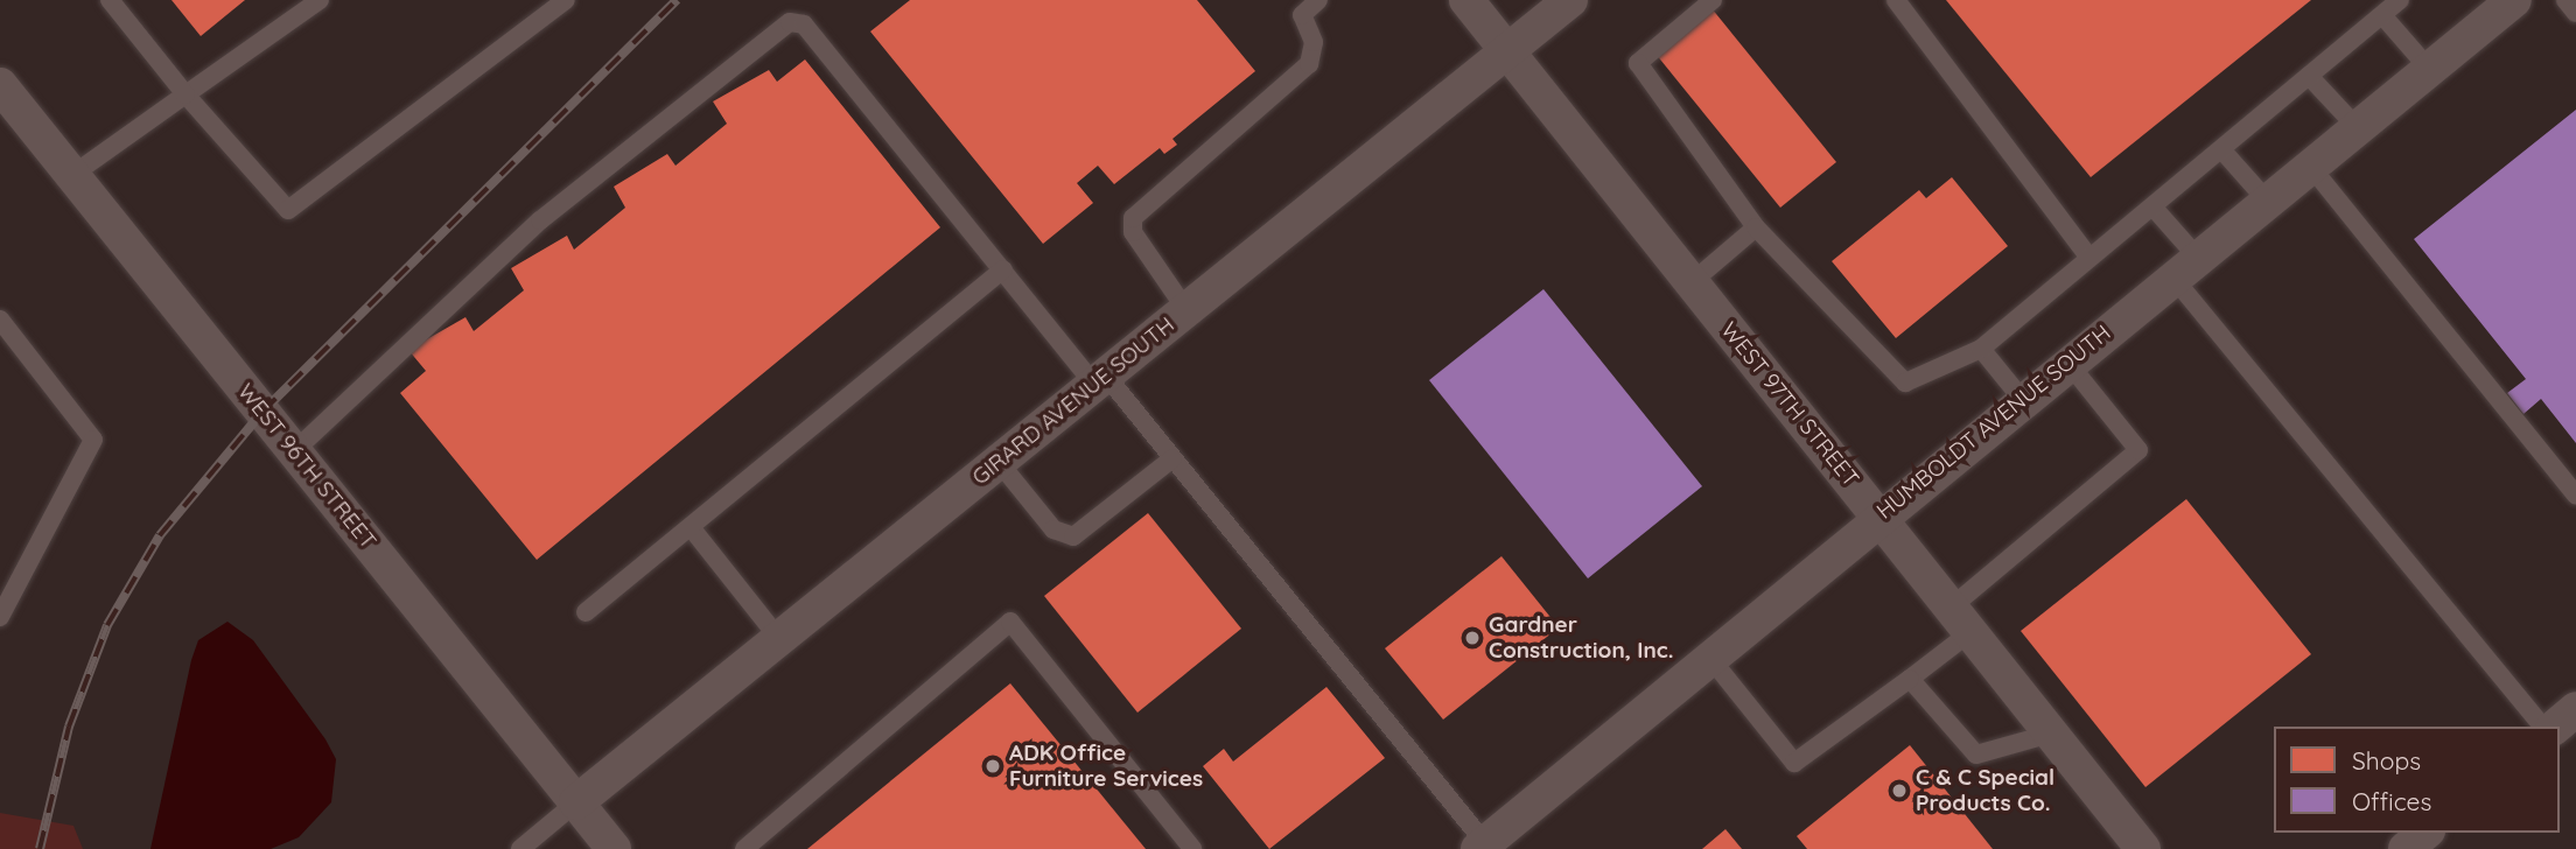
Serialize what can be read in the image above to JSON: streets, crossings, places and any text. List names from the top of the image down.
{
  "streets": {
    "street": [
      "GIRARD AVENUE SOUTH",
      "WEST 97TH STREET",
      "HUMBOLDT AVENUE SOUTH",
      "WEST 96TH STREET"
    ]
  },
  "crossings": [
    ["GIRARD AVENUE SOUTH", "WEST 97TH STREET"],
    ["GIRARD AVENUE SOUTH", "WEST 96TH STREET"],
    ["WEST 97TH STREET", "HUMBOLDT AVENUE SOUTH"]
  ],
  "places": ["Gardner Construction, Inc.", "ADK Office Furniture Services", "C & C Special Products Co."],
  "legend": ["Shops", "Offices"]
}
